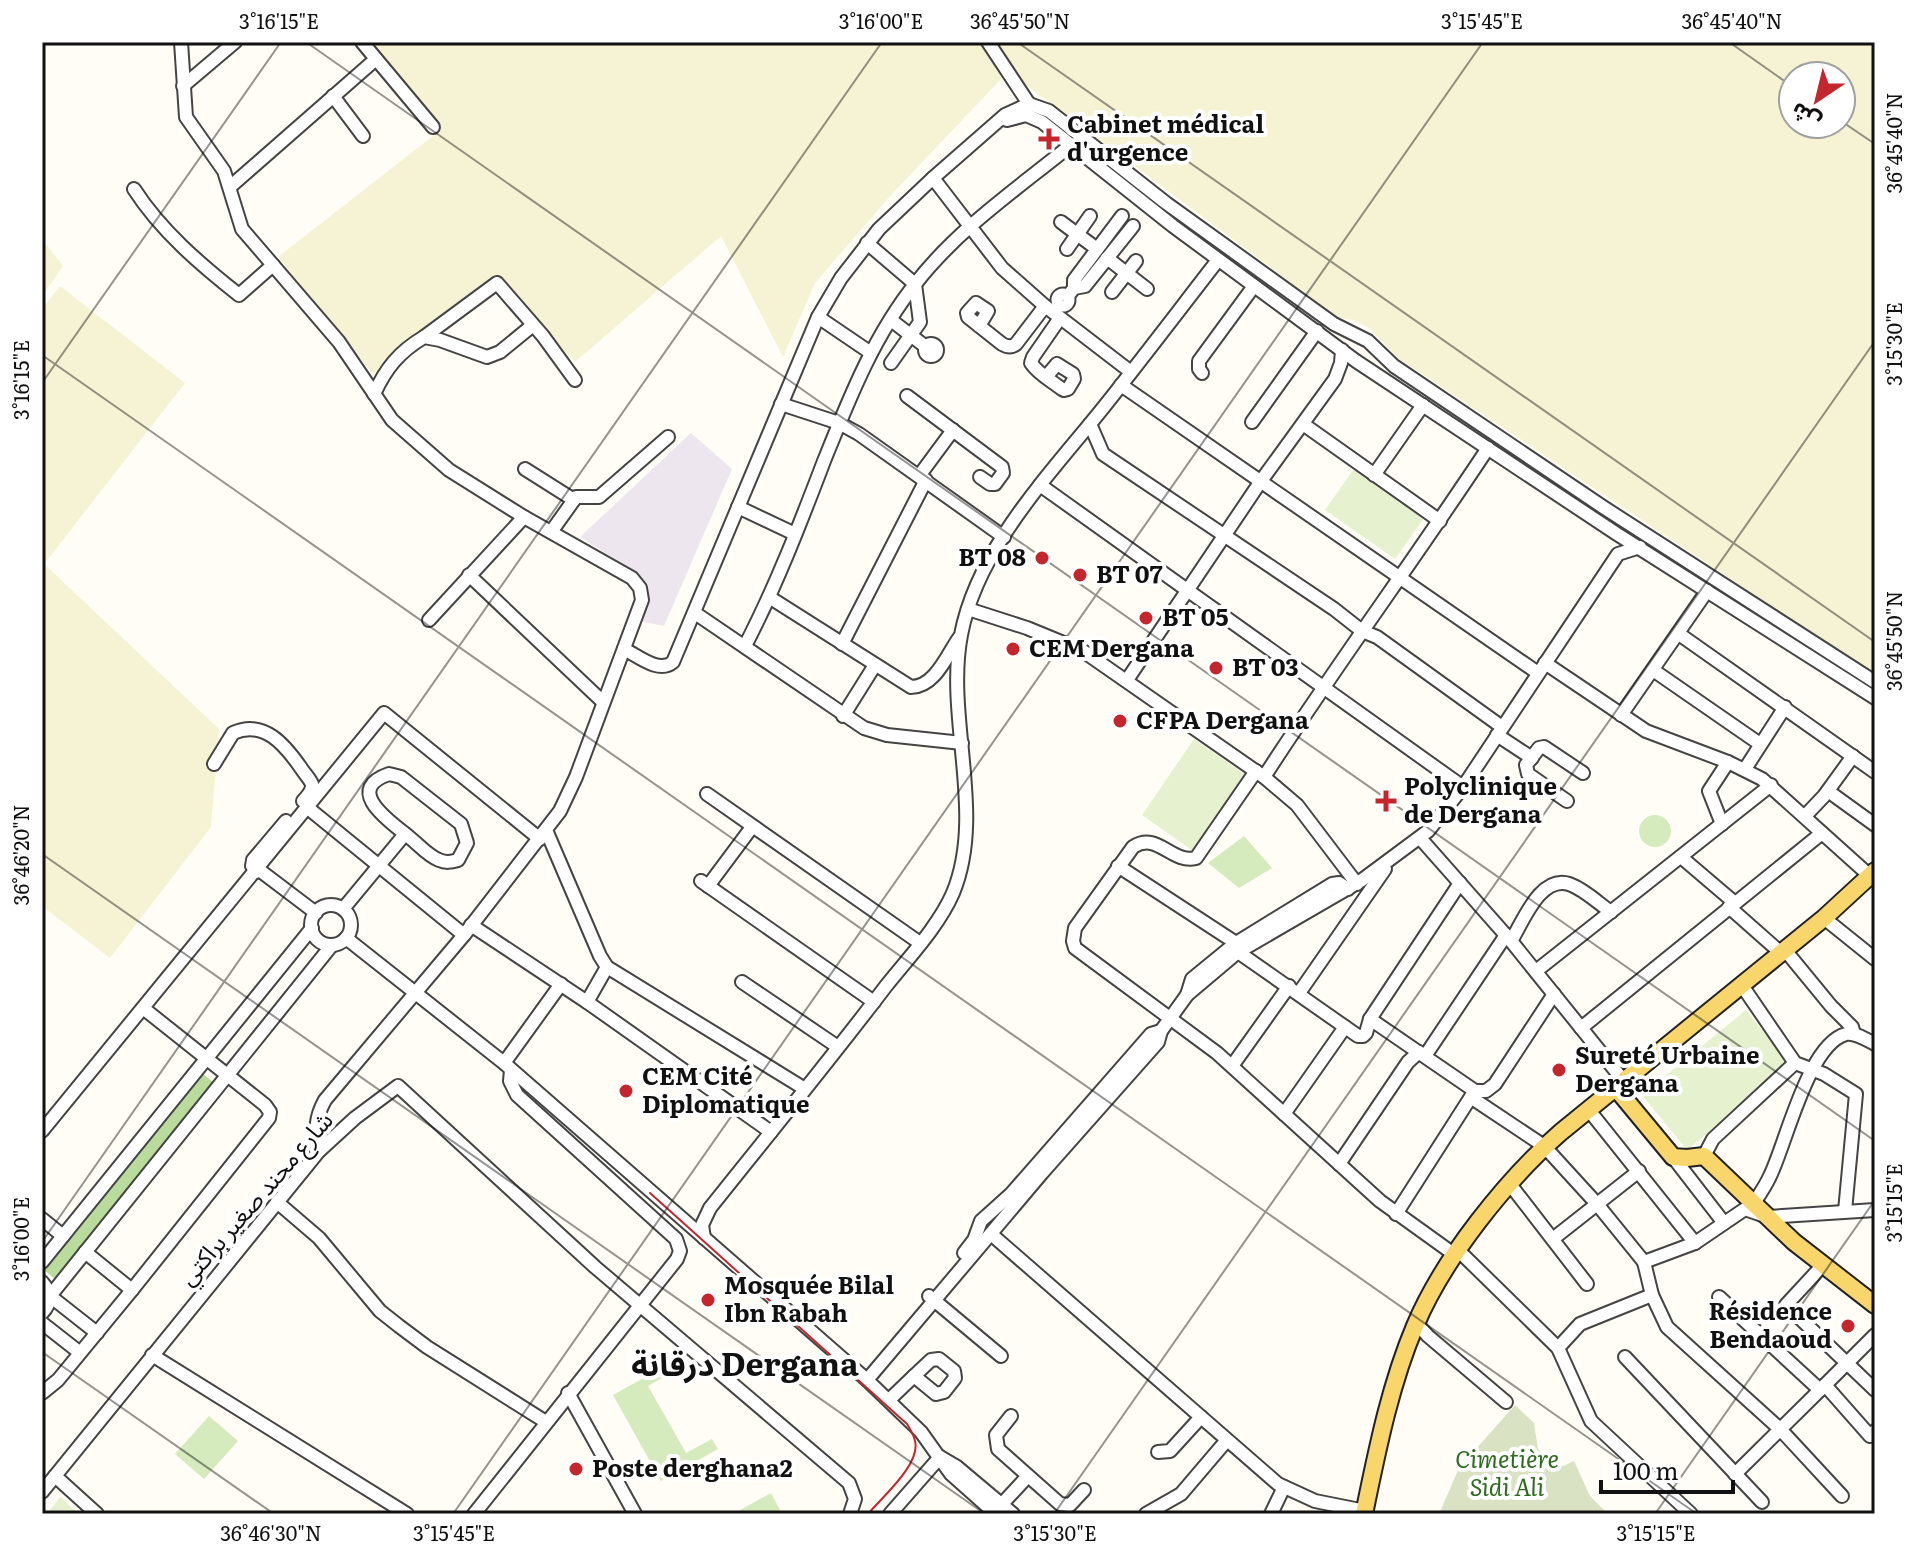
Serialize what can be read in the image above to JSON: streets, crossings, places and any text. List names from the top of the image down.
{
  "streets": {
    "street": ["شارع محند صغير براكتي"]
  },
  "districts": ["درقانة Dergana"],
  "parks": ["Cimetière Sidi Ali"],
  "places": {
    "health": ["Cabinet médical d'urgence", "Polyclinique de Dergana"],
    "other": [
      "BT 08",
      "BT 07",
      "BT 05",
      "CEM Dergana",
      "BT 03",
      "CFPA Dergana",
      "Sureté Urbaine Dergana",
      "CEM Cité Diplomatique",
      "Mosquée Bilal Ibn Rabah",
      "Résidence Bendaoud",
      "Poste derghana2"
    ]
  },
  "scale_bar": "100 m",
  "north": "bottom left",
  "coordinates": [
    "3°16'15\"E",
    "3°16'00\"E",
    "36°45'50\"N",
    "3°15'45\"E",
    "36°45'40\"N",
    "3°15'30\"E",
    "36°46'20\"N",
    "3°15'15\"E",
    "36°46'30\"N"
  ]
}
